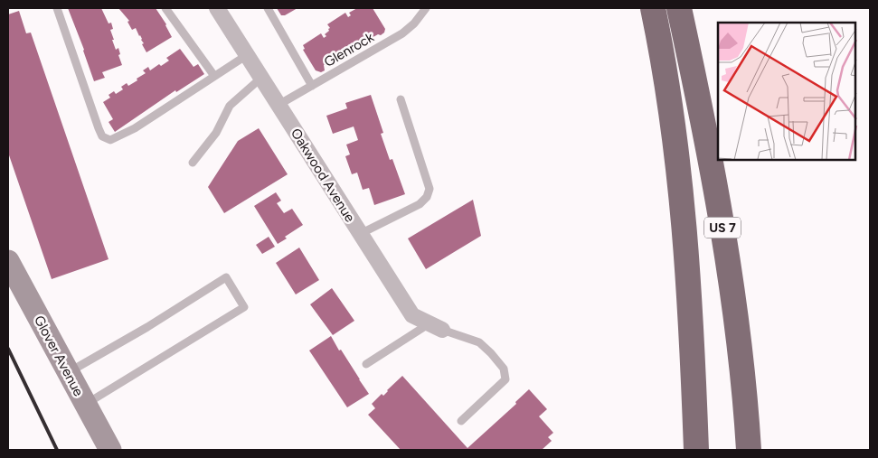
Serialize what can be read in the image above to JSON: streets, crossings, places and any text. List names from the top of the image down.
{
  "streets": {
    "highway": ["US 7"],
    "street": ["Oakwood Avenue", "Glover Avenue"],
    "lane": ["Glenrock"]
  },
  "crossings": [
    ["Glenrock", "Oakwood Avenue"]
  ]
}
